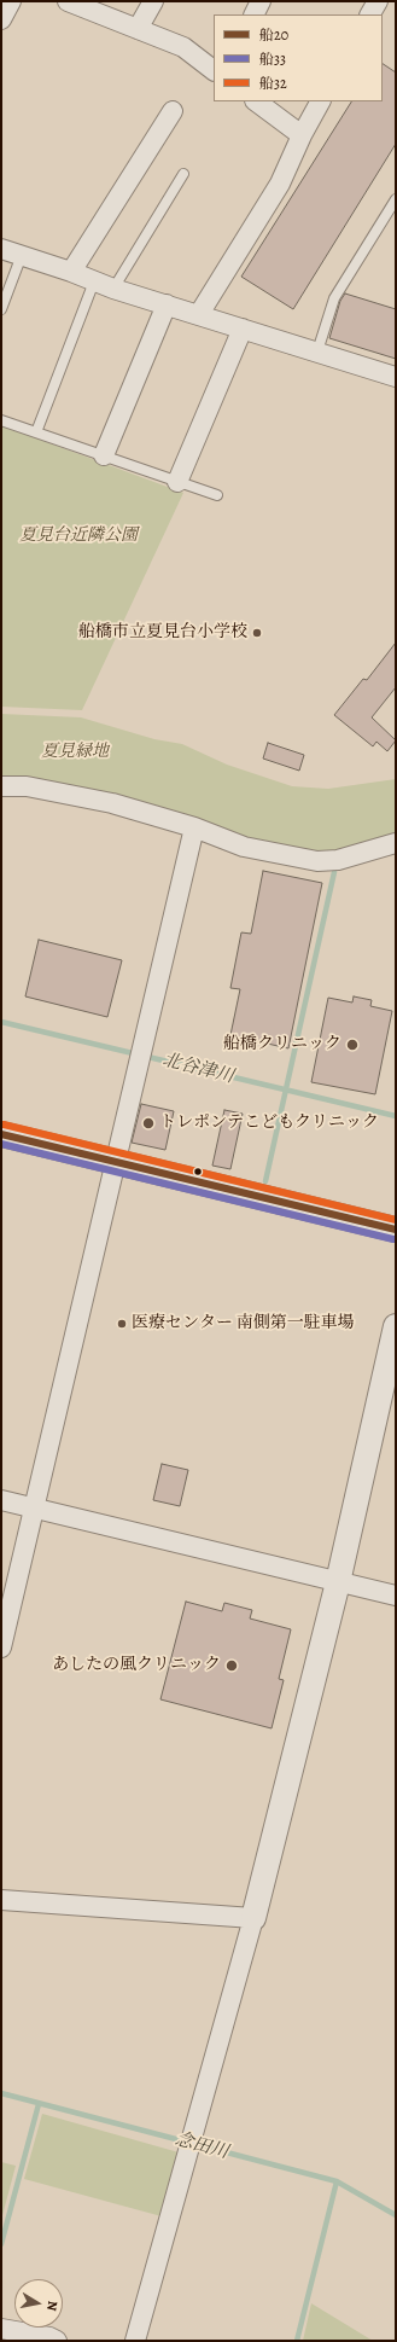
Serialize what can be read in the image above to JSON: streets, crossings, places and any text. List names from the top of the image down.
{
  "water": ["北谷津川", "念田川"],
  "parks": ["夏見台近隣公園", "夏見緑地"],
  "places": [
    "船橋市立夏見台小学校",
    "船橋クリニック",
    "トレポンテこどもクリニック",
    "医療センター 南側第一駐車場",
    "あしたの風クリニック"
  ],
  "lines": ["transit line 船32", "transit line 船20", "transit line 船33"],
  "legend": ["船20", "船33", "船32"],
  "north": "right"
}
